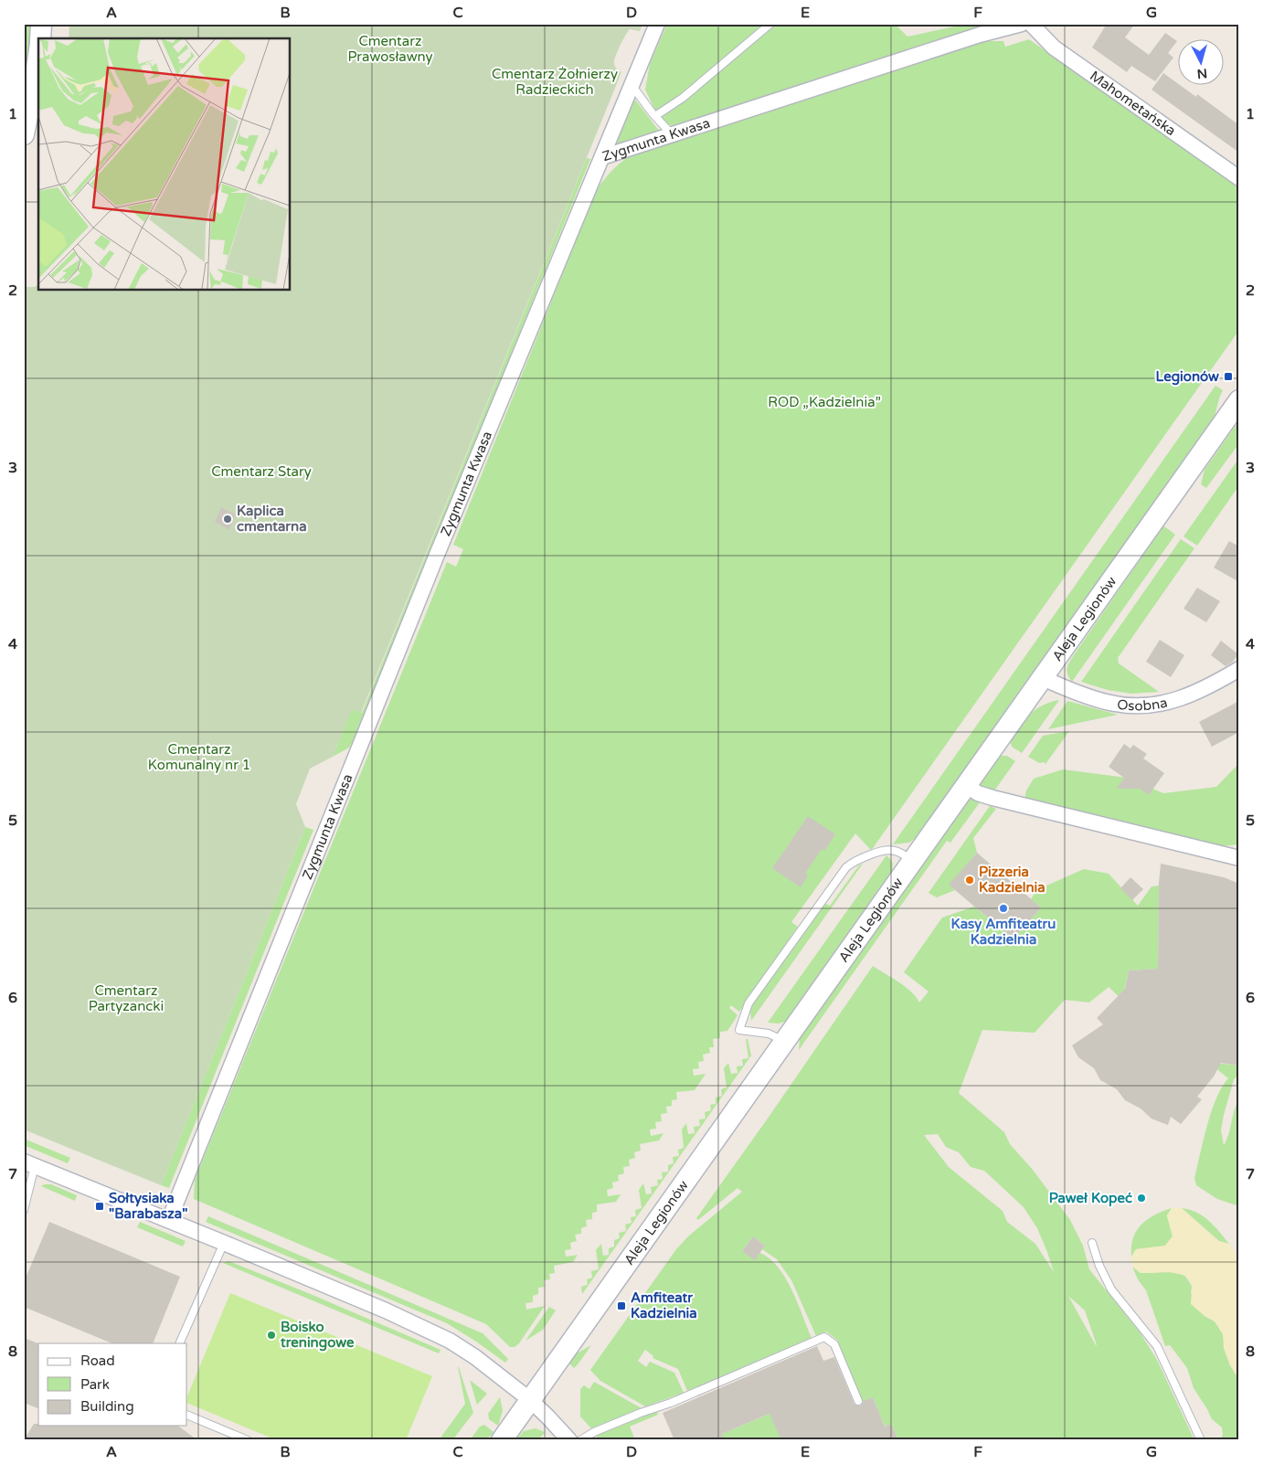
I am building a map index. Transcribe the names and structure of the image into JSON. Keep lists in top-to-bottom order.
{
  "streets": {
    "street": [
      "Mahometańska",
      "Zygmunta Kwasa",
      "Aleja Legionów",
      "Osobna"
    ]
  },
  "crossings": [
    ["Aleja Legionów", "Osobna"]
  ],
  "parks": [
    "Cmentarz Prawosławny",
    "Cmentarz Żołnierzy Radzieckich",
    "ROD „Kadzielnia”",
    "Cmentarz Stary",
    "Cmentarz Komunalny nr 1",
    "Cmentarz Partyzancki"
  ],
  "places": {
    "transit": ["Legionów", "Sołtysiaka \"Barabasza\"", "Amfiteatr Kadzielnia"],
    "other": [
      "Kaplica cmentarna",
      "Pizzeria Kadzielnia",
      "Kasy Amfiteatru Kadzielnia",
      "Paweł Kopeć",
      "Boisko treningowe"
    ]
  },
  "legend": ["Road", "Park", "Building"],
  "north": "bottom",
  "grid": {
    "columns": [
      "A",
      "B",
      "C",
      "D",
      "E",
      "F",
      "G"
    ],
    "rows": [
      "1",
      "2",
      "3",
      "4",
      "5",
      "6",
      "7",
      "8"
    ]
  }
}
